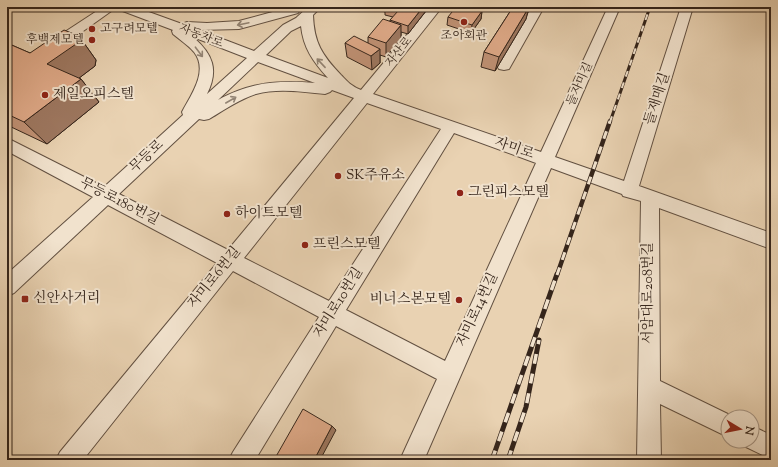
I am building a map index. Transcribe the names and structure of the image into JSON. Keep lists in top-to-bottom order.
{
  "streets": {
    "street": [
      "자동차로",
      "자산로",
      "들자미길",
      "들재매길",
      "자미로",
      "무등로",
      "무등로180번길",
      "자미로6번길",
      "서암대로208번길",
      "자미로10번길",
      "자미로14번길"
    ]
  },
  "crossings": [
    ["자동차로", "자미로"],
    ["자동차로", "무등로"],
    ["자산로", "자미로"],
    ["자산로", "자미로6번길"],
    ["들자미길", "자미로"],
    ["들자미길", "자미로14번길"],
    ["들재매길", "자미로"],
    ["자미로", "무등로"],
    ["자미로", "자미로6번길"],
    ["자미로", "서암대로208번길"],
    ["자미로", "자미로10번길"],
    ["자미로", "자미로14번길"],
    ["무등로", "무등로180번길"],
    ["무등로180번길", "자미로6번길"],
    ["무등로180번길", "자미로10번길"],
    ["무등로180번길", "자미로14번길"]
  ],
  "places": {
    "other": [
      "조아회관",
      "고구려모텔",
      "후백제모텔",
      "제일오피스텔",
      "SK주유소",
      "그린피스모텔",
      "하이트모텔",
      "프린스모텔",
      "비너스본모텔"
    ],
    "transit": ["신안사거리"]
  },
  "north": "right"
}
